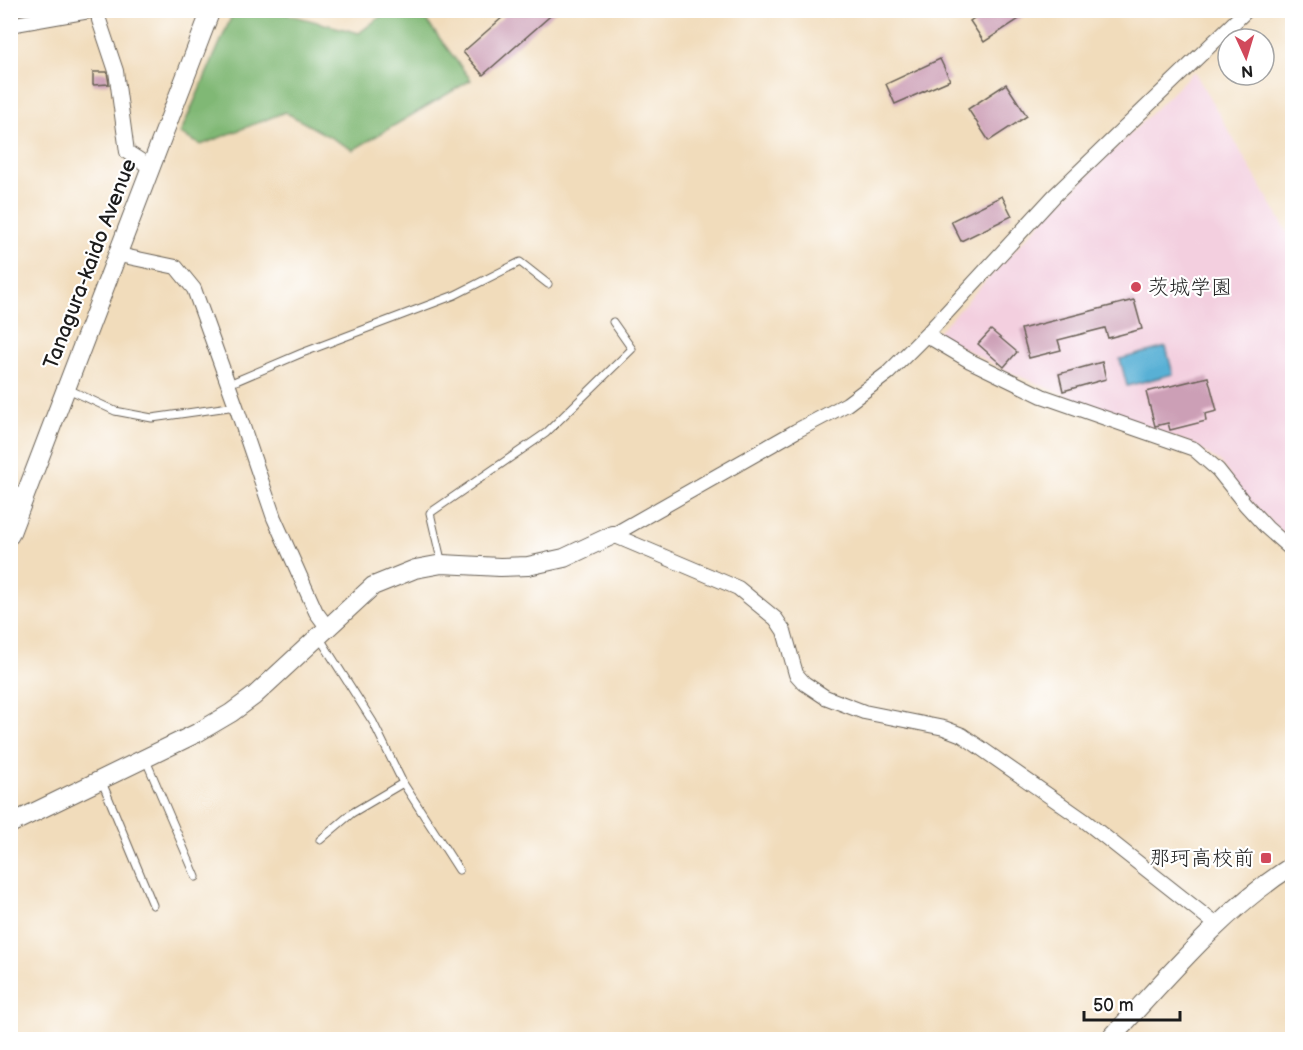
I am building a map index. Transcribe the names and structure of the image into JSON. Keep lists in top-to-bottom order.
{
  "streets": {
    "street": ["Tanagura-kaido Avenue"]
  },
  "places": {
    "other": ["茨城学園"],
    "transit": ["那珂高校前"]
  },
  "scale_bar": "50 m",
  "north": "bottom"
}
